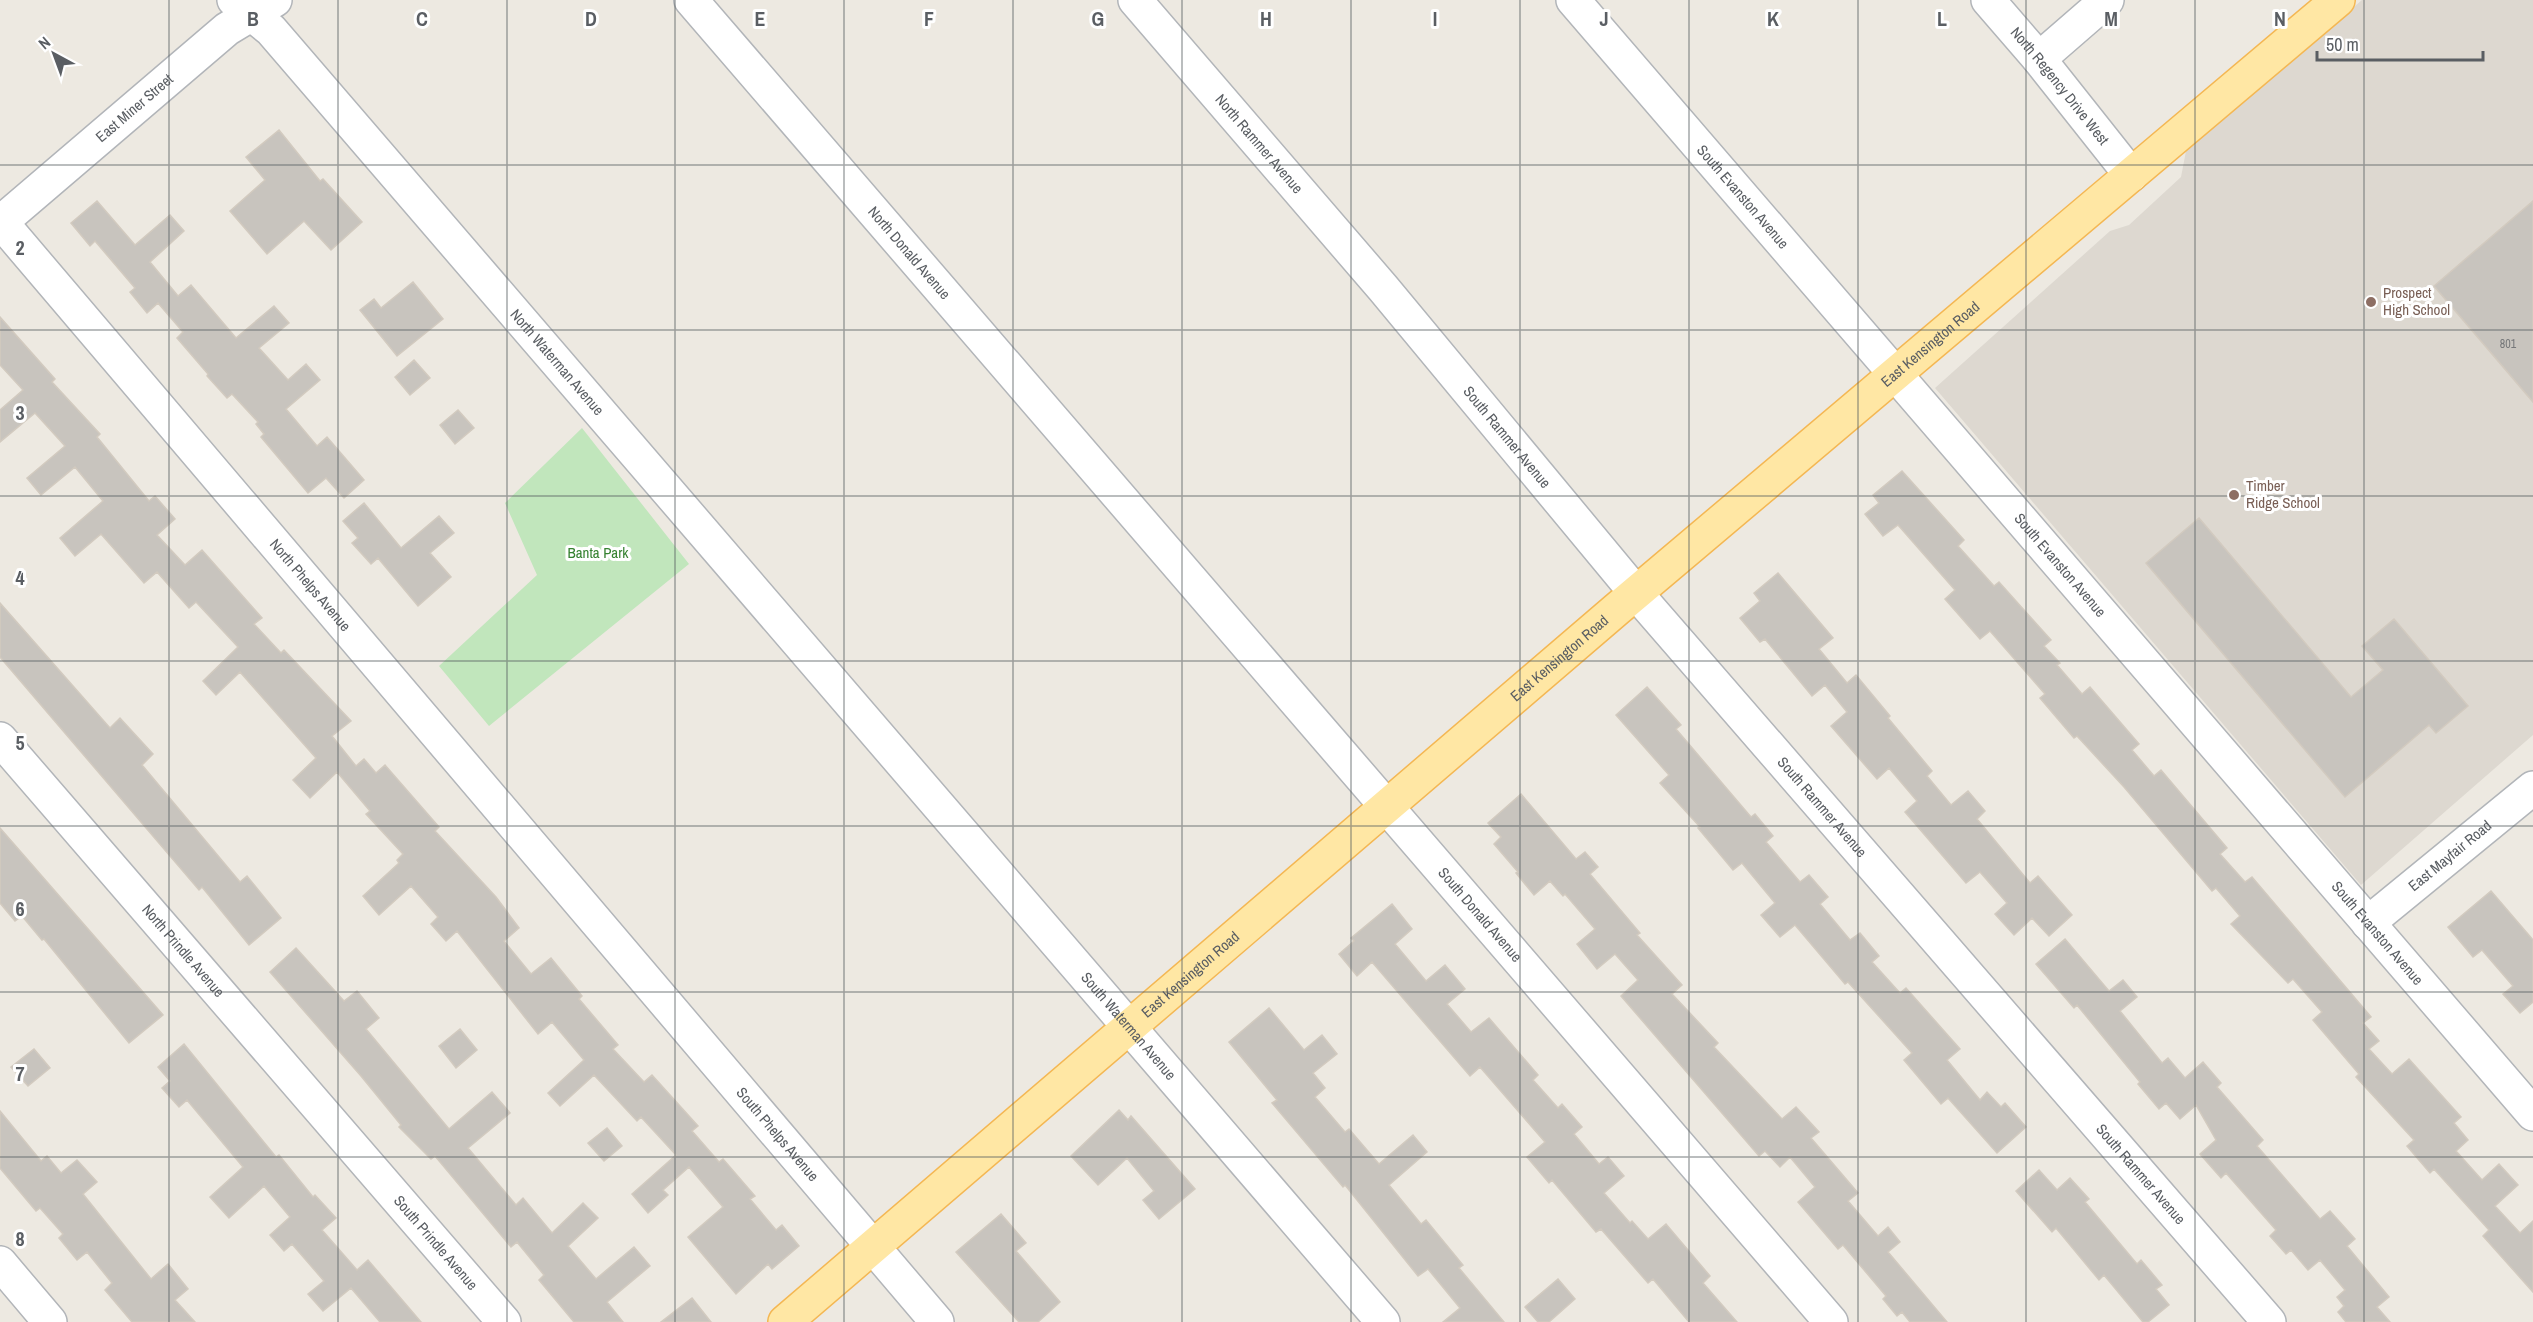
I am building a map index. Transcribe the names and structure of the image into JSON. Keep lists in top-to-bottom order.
{
  "streets": {
    "main road": ["East Kensington Road"],
    "street": [
      "North Regency Drive West",
      "East Miner Street",
      "North Rammer Avenue",
      "South Evanston Avenue",
      "North Donald Avenue",
      "North Waterman Avenue",
      "South Rammer Avenue",
      "North Phelps Avenue",
      "East Mayfair Road",
      "South Donald Avenue",
      "North Prindle Avenue",
      "South Waterman Avenue",
      "South Phelps Avenue",
      "South Prindle Avenue"
    ]
  },
  "crossings": [
    ["North Regency Drive West", "East Kensington Road"],
    ["East Miner Street", "North Waterman Avenue"],
    ["East Miner Street", "North Phelps Avenue"],
    ["North Rammer Avenue", "South Rammer Avenue"],
    ["South Evanston Avenue", "East Kensington Road"],
    ["South Evanston Avenue", "East Mayfair Road"],
    ["North Donald Avenue", "South Donald Avenue"],
    ["East Kensington Road", "South Rammer Avenue"],
    ["East Kensington Road", "South Donald Avenue"],
    ["East Kensington Road", "South Waterman Avenue"],
    ["East Kensington Road", "South Phelps Avenue"],
    ["North Waterman Avenue", "South Waterman Avenue"],
    ["North Phelps Avenue", "South Phelps Avenue"],
    ["North Prindle Avenue", "South Prindle Avenue"]
  ],
  "parks": ["Banta Park"],
  "places": ["Prospect High School", "Timber Ridge School"],
  "house_numbers": ["801"],
  "scale_bar": "50 m",
  "north": "top left",
  "grid": {
    "columns": [
      "B",
      "C",
      "D",
      "E",
      "F",
      "G",
      "H",
      "I",
      "J",
      "K",
      "L",
      "M",
      "N"
    ],
    "rows": [
      "2",
      "3",
      "4",
      "5",
      "6",
      "7",
      "8"
    ]
  }
}
